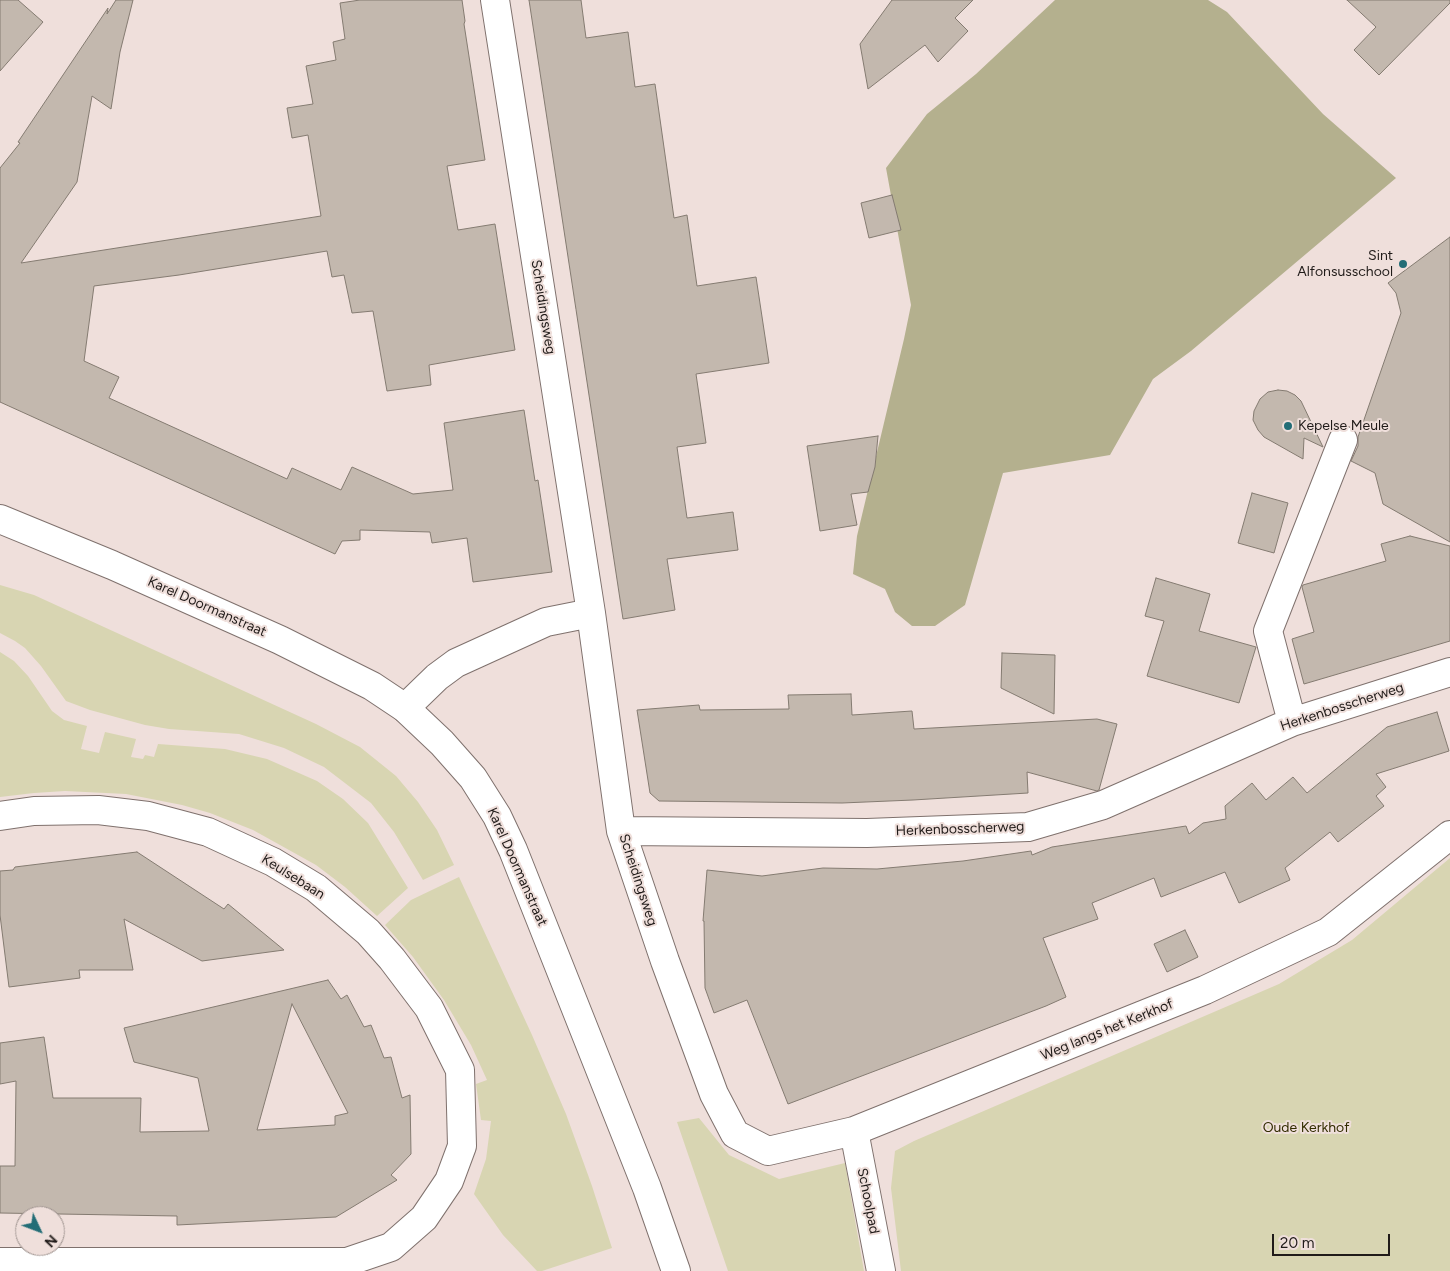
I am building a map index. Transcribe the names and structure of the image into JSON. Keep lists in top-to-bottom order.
{
  "streets": {
    "street": [
      "Scheidingsweg",
      "Karel Doormanstraat",
      "Herkenbosscherweg",
      "Keulsebaan",
      "Weg langs het Kerkhof",
      "Schoolpad"
    ]
  },
  "crossings": [
    ["Scheidingsweg", "Herkenbosscherweg"],
    ["Scheidingsweg", "Weg langs het Kerkhof"],
    ["Weg langs het Kerkhof", "Schoolpad"]
  ],
  "parks": ["Oude Kerkhof"],
  "places": ["Sint Alfonsusschool", "Kepelse Meule"],
  "scale_bar": "20 m",
  "north": "bottom right"
}
